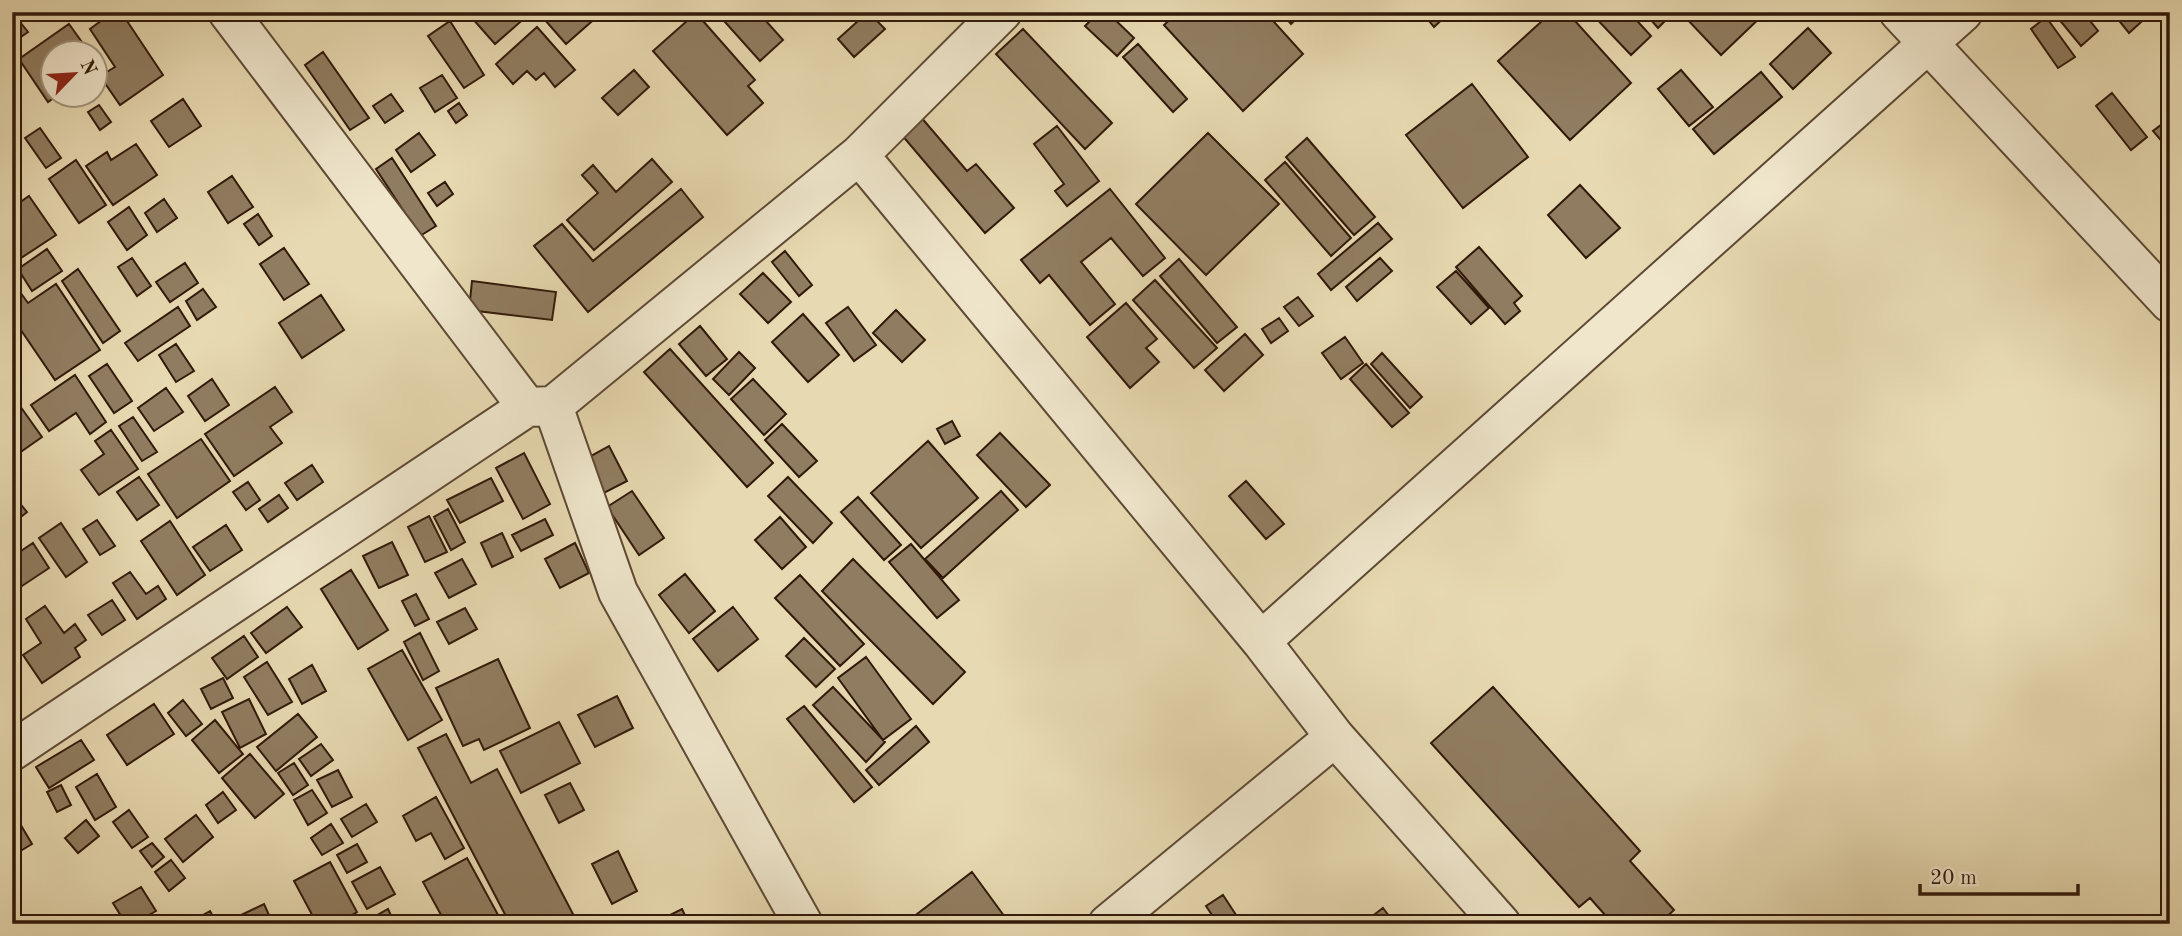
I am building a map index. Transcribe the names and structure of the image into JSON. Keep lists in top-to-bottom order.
{
  "scale_bar": "20 m",
  "north": "top right"
}
